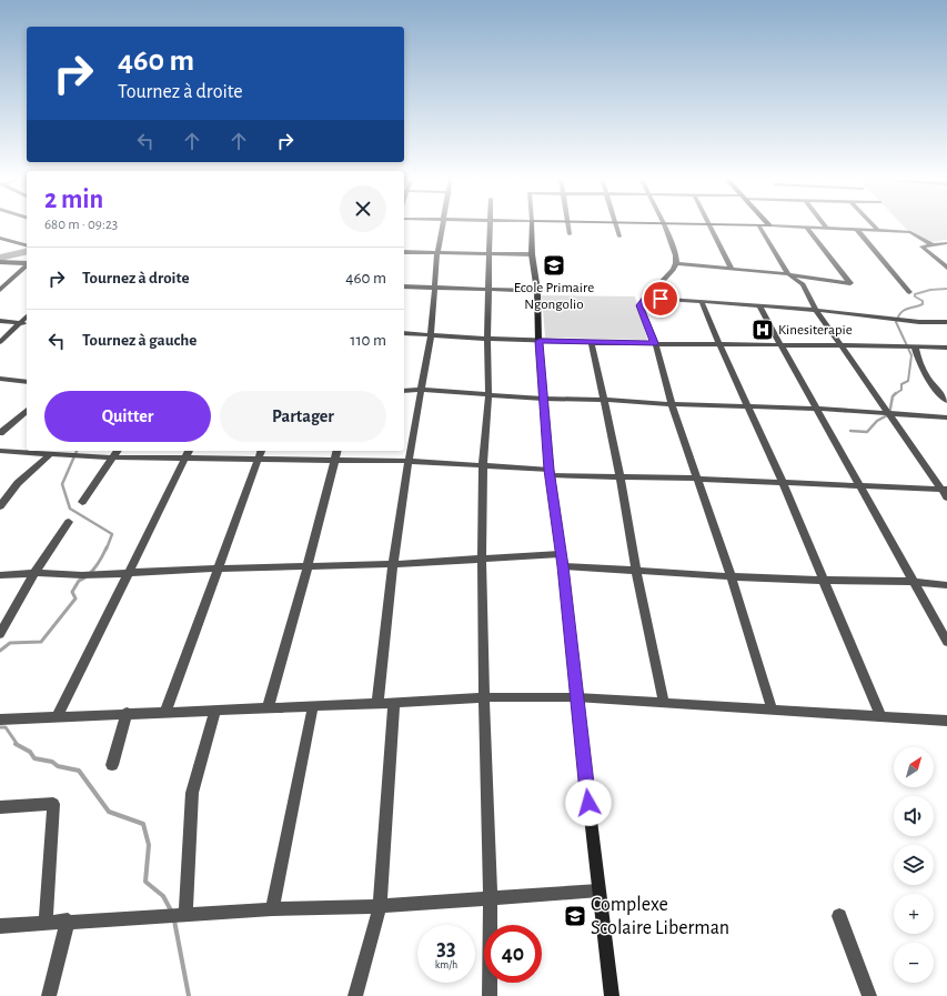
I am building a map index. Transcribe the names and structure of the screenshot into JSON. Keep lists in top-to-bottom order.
{
  "places": {
    "school or university": ["Ecole Primaire Ngongolio", "Complexe Scolaire Liberman"],
    "hospital": ["Kinesiterapie"]
  },
  "north": "top right",
  "page": {
    "turn": ["460 m", "Tournez à droite"],
    "heading": ["2 min", "680 m · 09:23"],
    "list": [
      {
        "name": "Tournez à droite",
        "value": "460 m"
      },
      {
        "name": "Tournez à gauche",
        "value": "110 m"
      }
    ],
    "buttons": ["Quitter", "Partager"],
    "map_buttons": ["+", "−"],
    "speed": "33 km/h",
    "limit": "40"
  }
}
